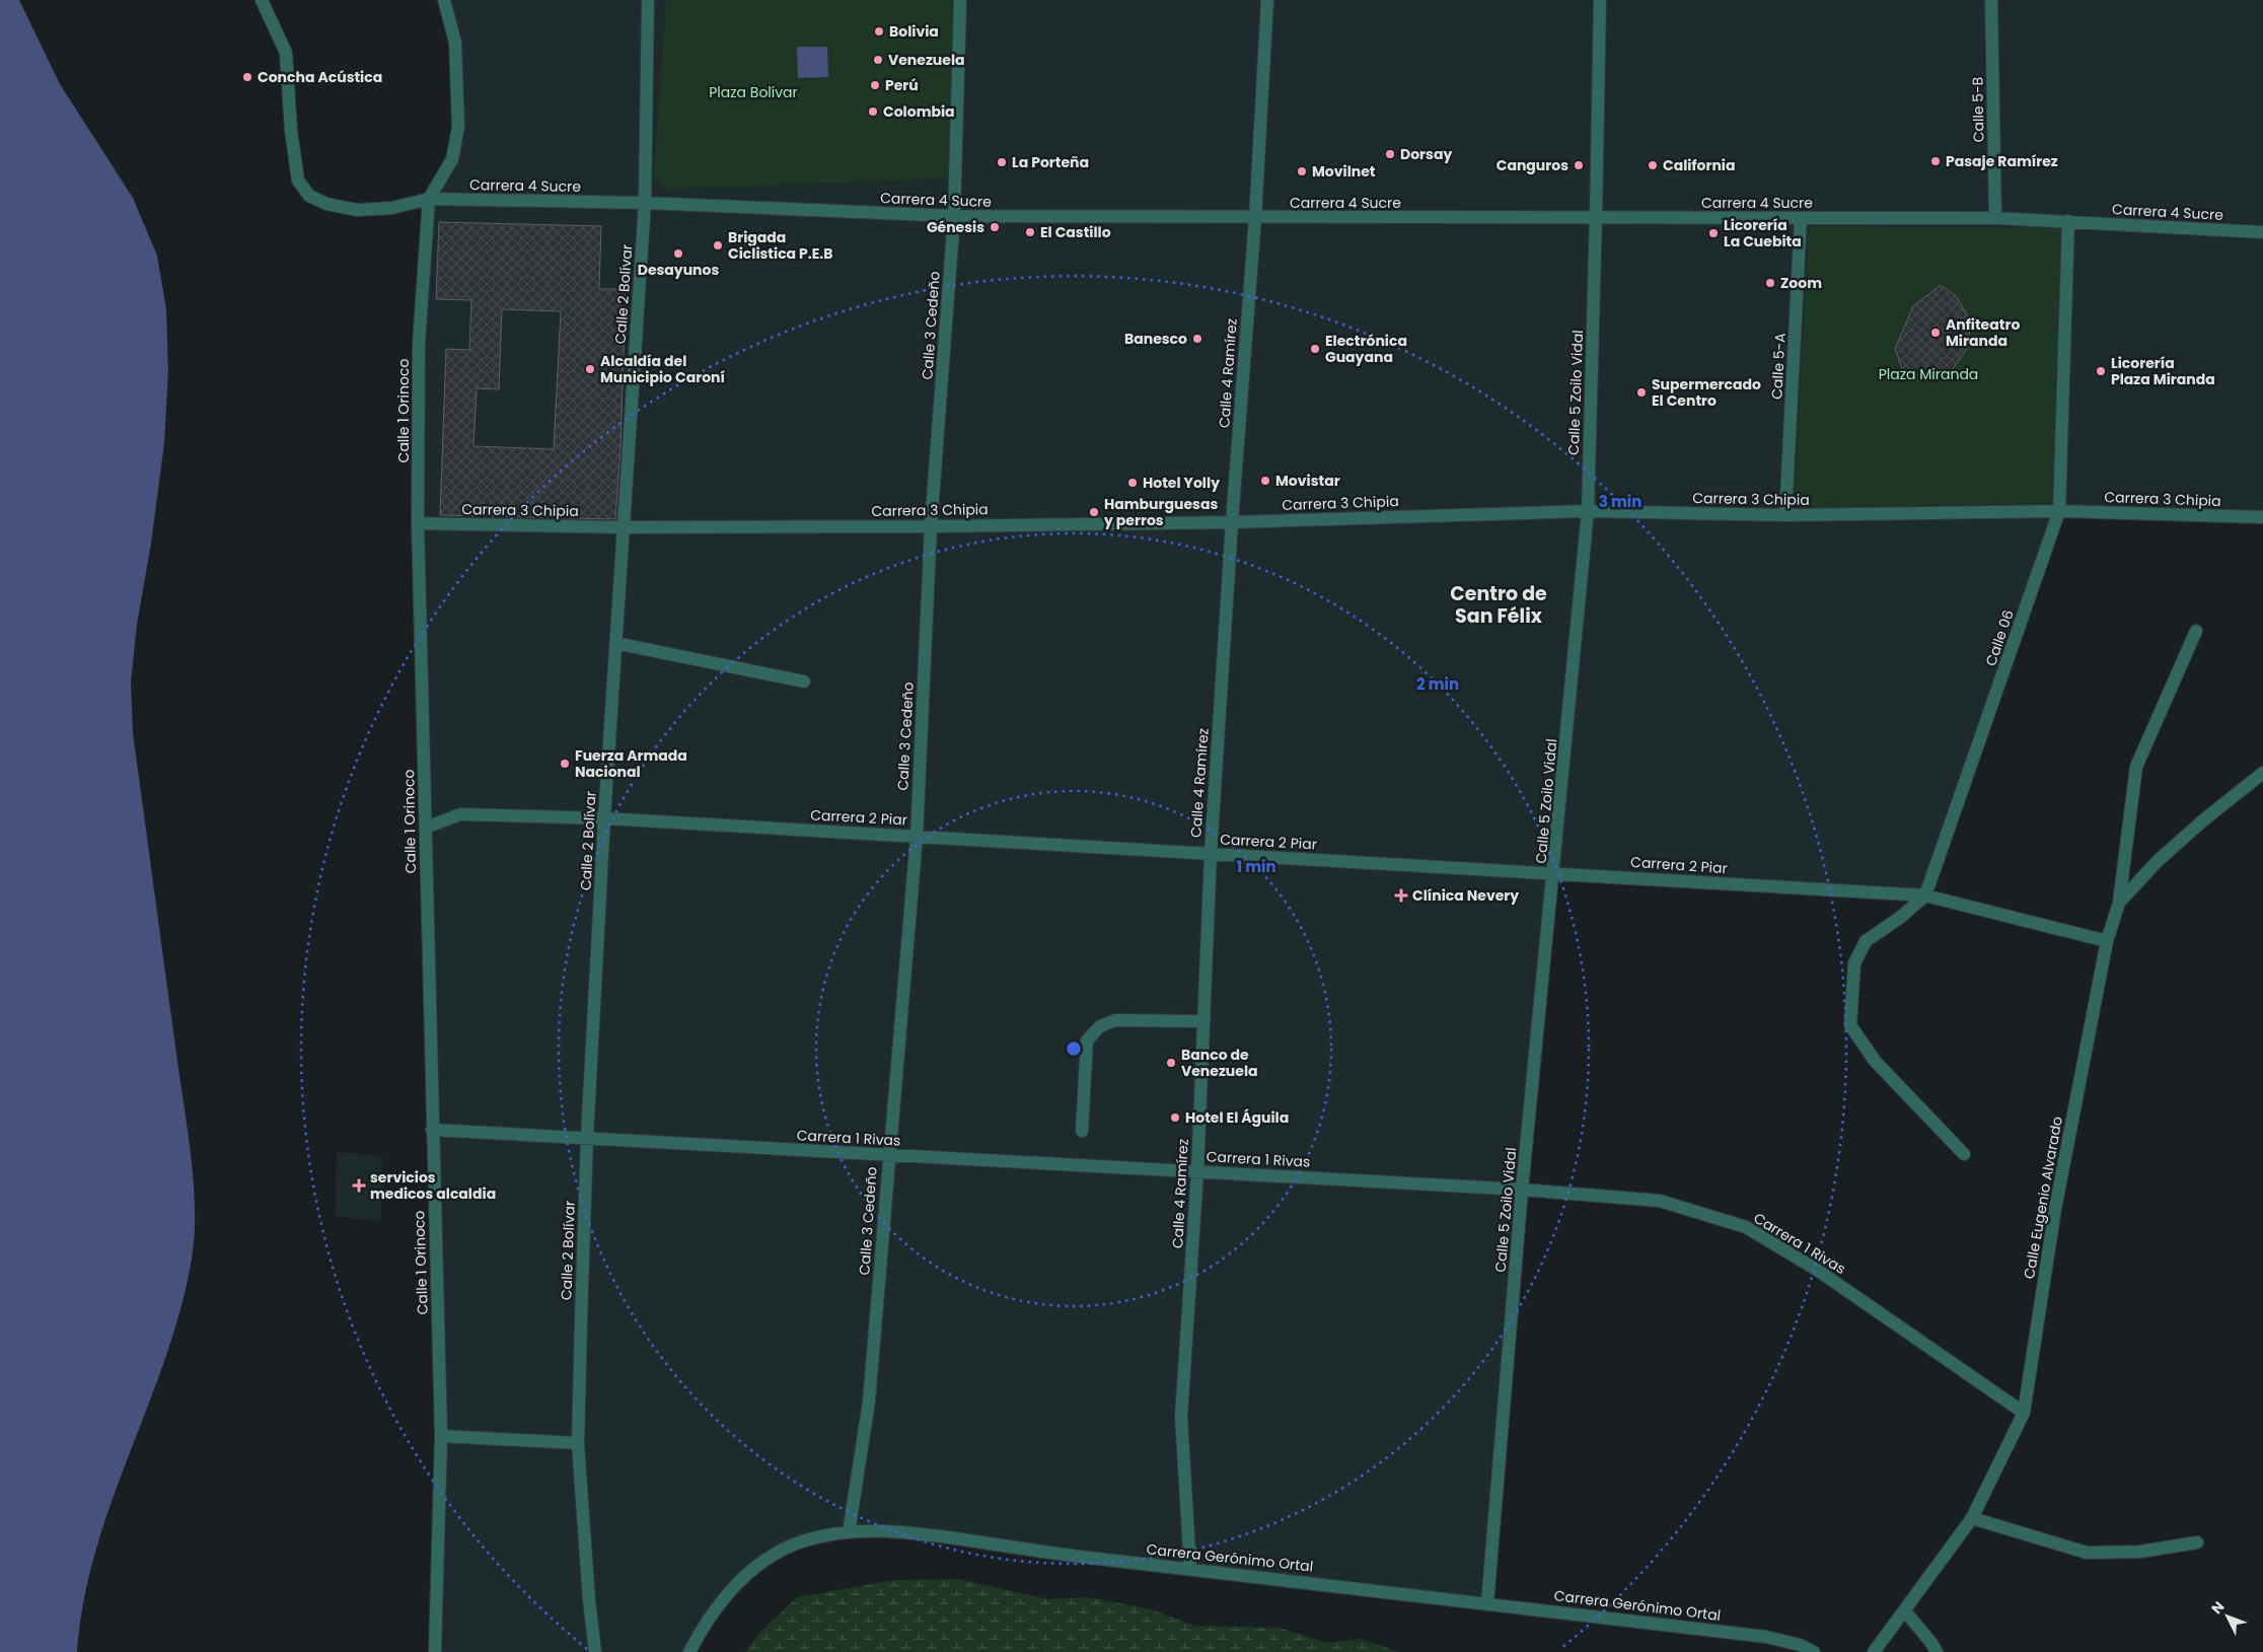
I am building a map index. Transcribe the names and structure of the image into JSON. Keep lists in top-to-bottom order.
{
  "streets": {
    "street": [
      "Calle 5-B",
      "Carrera 4 Sucre",
      "Calle 2 Bolívar",
      "Calle 3 Cedeño",
      "Calle 5-A",
      "Calle 4 Ramírez",
      "Calle 5 Zoilo Vidal",
      "Calle 1 Orinoco",
      "Carrera 3 Chipia",
      "Calle 06",
      "Carrera 2 Piar",
      "Carrera 1 Rivas",
      "Calle Eugenio Alvarado",
      "Carrera Gerónimo Ortal"
    ]
  },
  "crossings": [
    ["Calle 5-B", "Carrera 4 Sucre"],
    ["Carrera 4 Sucre", "Calle 2 Bolívar"],
    ["Carrera 4 Sucre", "Calle 3 Cedeño"],
    ["Carrera 4 Sucre", "Calle 5-A"],
    ["Carrera 4 Sucre", "Calle 4 Ramírez"],
    ["Carrera 4 Sucre", "Calle 5 Zoilo Vidal"],
    ["Carrera 4 Sucre", "Calle 1 Orinoco"],
    ["Carrera 4 Sucre", "Calle 06"],
    ["Calle 2 Bolívar", "Carrera 3 Chipia"],
    ["Calle 2 Bolívar", "Carrera 2 Piar"],
    ["Calle 2 Bolívar", "Carrera 1 Rivas"],
    ["Calle 3 Cedeño", "Carrera 3 Chipia"],
    ["Calle 3 Cedeño", "Carrera 2 Piar"],
    ["Calle 3 Cedeño", "Carrera 1 Rivas"],
    ["Calle 3 Cedeño", "Carrera Gerónimo Ortal"],
    ["Calle 5-A", "Carrera 3 Chipia"],
    ["Calle 4 Ramírez", "Carrera 3 Chipia"],
    ["Calle 4 Ramírez", "Carrera 2 Piar"],
    ["Calle 4 Ramírez", "Carrera 1 Rivas"],
    ["Calle 4 Ramírez", "Carrera Gerónimo Ortal"],
    ["Calle 5 Zoilo Vidal", "Carrera 3 Chipia"],
    ["Calle 5 Zoilo Vidal", "Carrera 2 Piar"],
    ["Calle 5 Zoilo Vidal", "Carrera 1 Rivas"],
    ["Calle 5 Zoilo Vidal", "Carrera Gerónimo Ortal"],
    ["Calle 1 Orinoco", "Carrera 3 Chipia"],
    ["Calle 1 Orinoco", "Carrera 2 Piar"],
    ["Calle 1 Orinoco", "Carrera 1 Rivas"],
    ["Carrera 3 Chipia", "Calle 06"],
    ["Calle 06", "Carrera 2 Piar"],
    ["Carrera 2 Piar", "Calle Eugenio Alvarado"],
    ["Carrera 1 Rivas", "Calle Eugenio Alvarado"]
  ],
  "districts": ["Centro de San Félix"],
  "parks": ["Plaza Bolívar", "Plaza Miranda"],
  "places": {
    "other": [
      "Bolivia",
      "Venezuela",
      "Concha Acústica",
      "Perú",
      "Colombia",
      "Dorsay",
      "Pasaje Ramírez",
      "La Porteña",
      "Canguros",
      "California",
      "Movilnet",
      "Génesis",
      "El Castillo",
      "Licorería La Cuebita",
      "Brigada Ciclistica P.E.B",
      "Desayunos",
      "Zoom",
      "Anfiteatro Miranda",
      "Banesco",
      "Electrónica Guayana",
      "Alcaldía del Municipio Caroní",
      "Licorería Plaza Miranda",
      "Supermercado El Centro",
      "Movistar",
      "Hotel Yolly",
      "Hamburguesas y perros",
      "Fuerza Armada Nacional",
      "Banco de Venezuela",
      "Hotel El Águila"
    ],
    "health": ["Clínica Nevery", "servicios medicos alcaldia"]
  },
  "north": "top left",
  "rings": ["3 min", "2 min", "1 min"]
}
